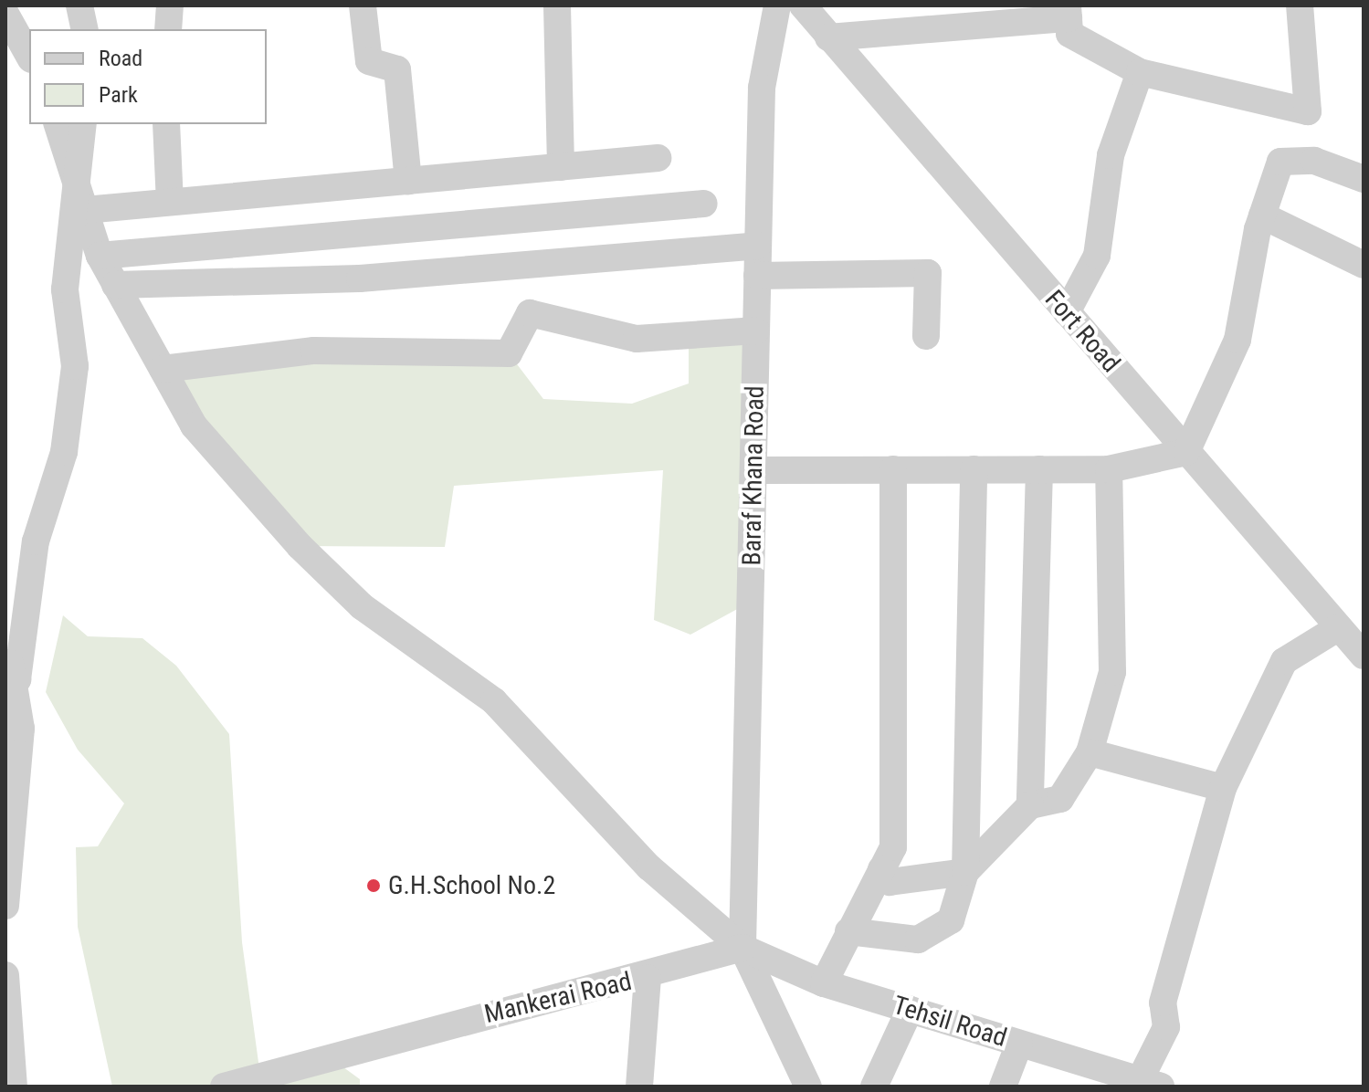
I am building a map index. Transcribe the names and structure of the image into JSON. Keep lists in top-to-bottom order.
{
  "streets": {
    "street": [
      "Fort Road",
      "Baraf Khana Road",
      "Mankerai Road",
      "Tehsil Road"
    ]
  },
  "crossings": [
    ["Baraf Khana Road", "Mankerai Road"],
    ["Baraf Khana Road", "Tehsil Road"],
    ["Mankerai Road", "Tehsil Road"]
  ],
  "places": ["G.H.School No.2"],
  "legend": ["Road", "Park"]
}
